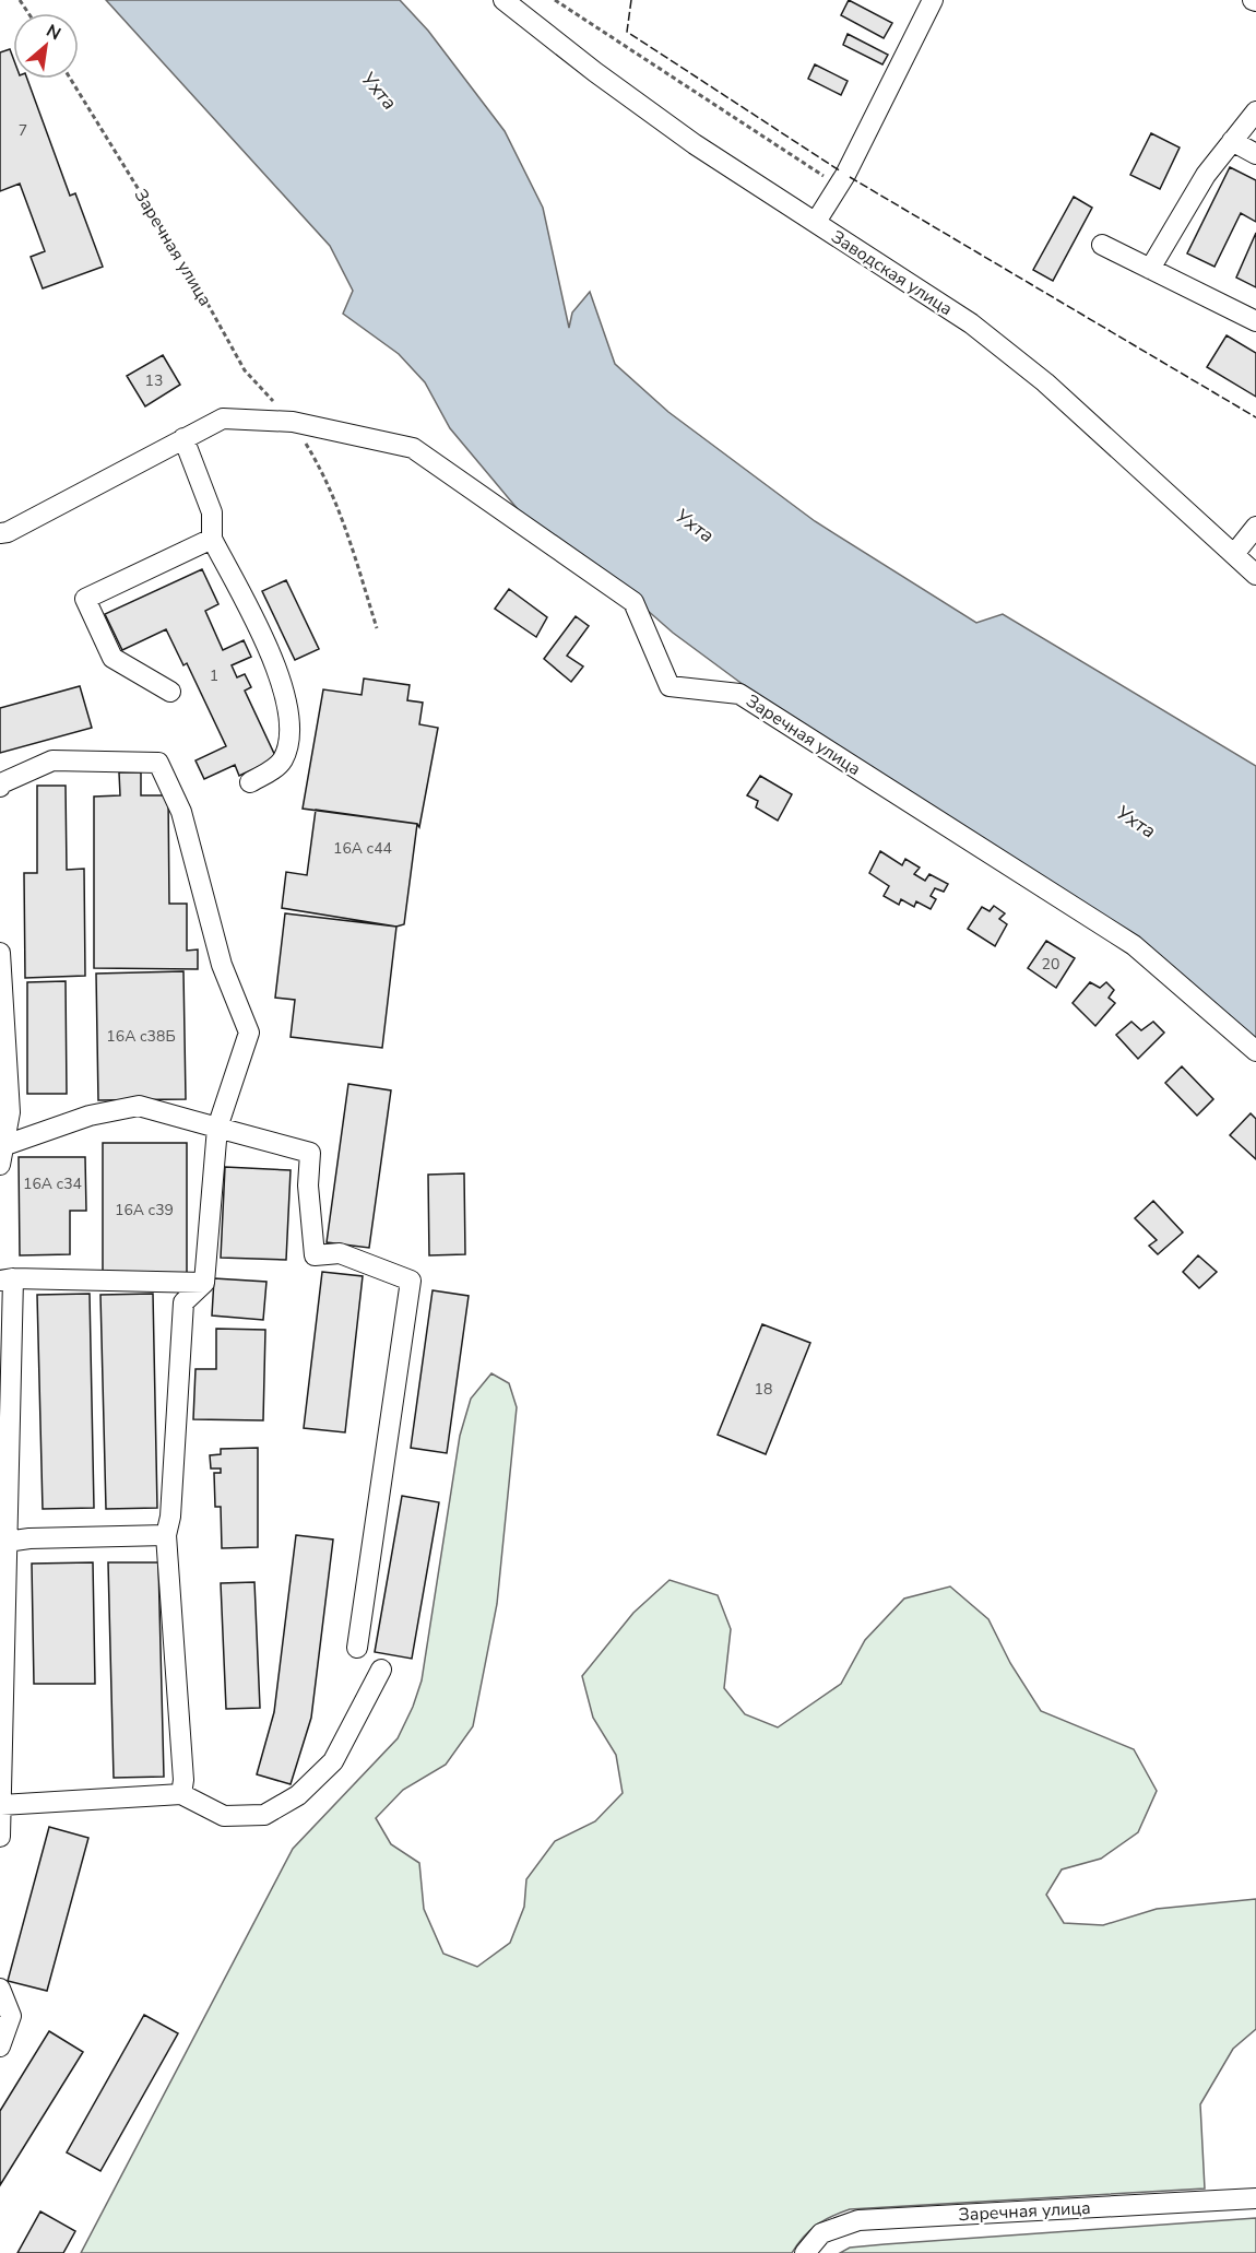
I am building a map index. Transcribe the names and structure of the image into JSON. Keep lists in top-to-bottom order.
{
  "streets": {
    "street": ["Заречная улица", "Заводская улица"]
  },
  "water": ["Ухта"],
  "house_numbers": [
    "7",
    "13",
    "1",
    "16А с44",
    "20",
    "16А с38Б",
    "16А с34",
    "16А с39",
    "18"
  ],
  "north": "top right"
}
